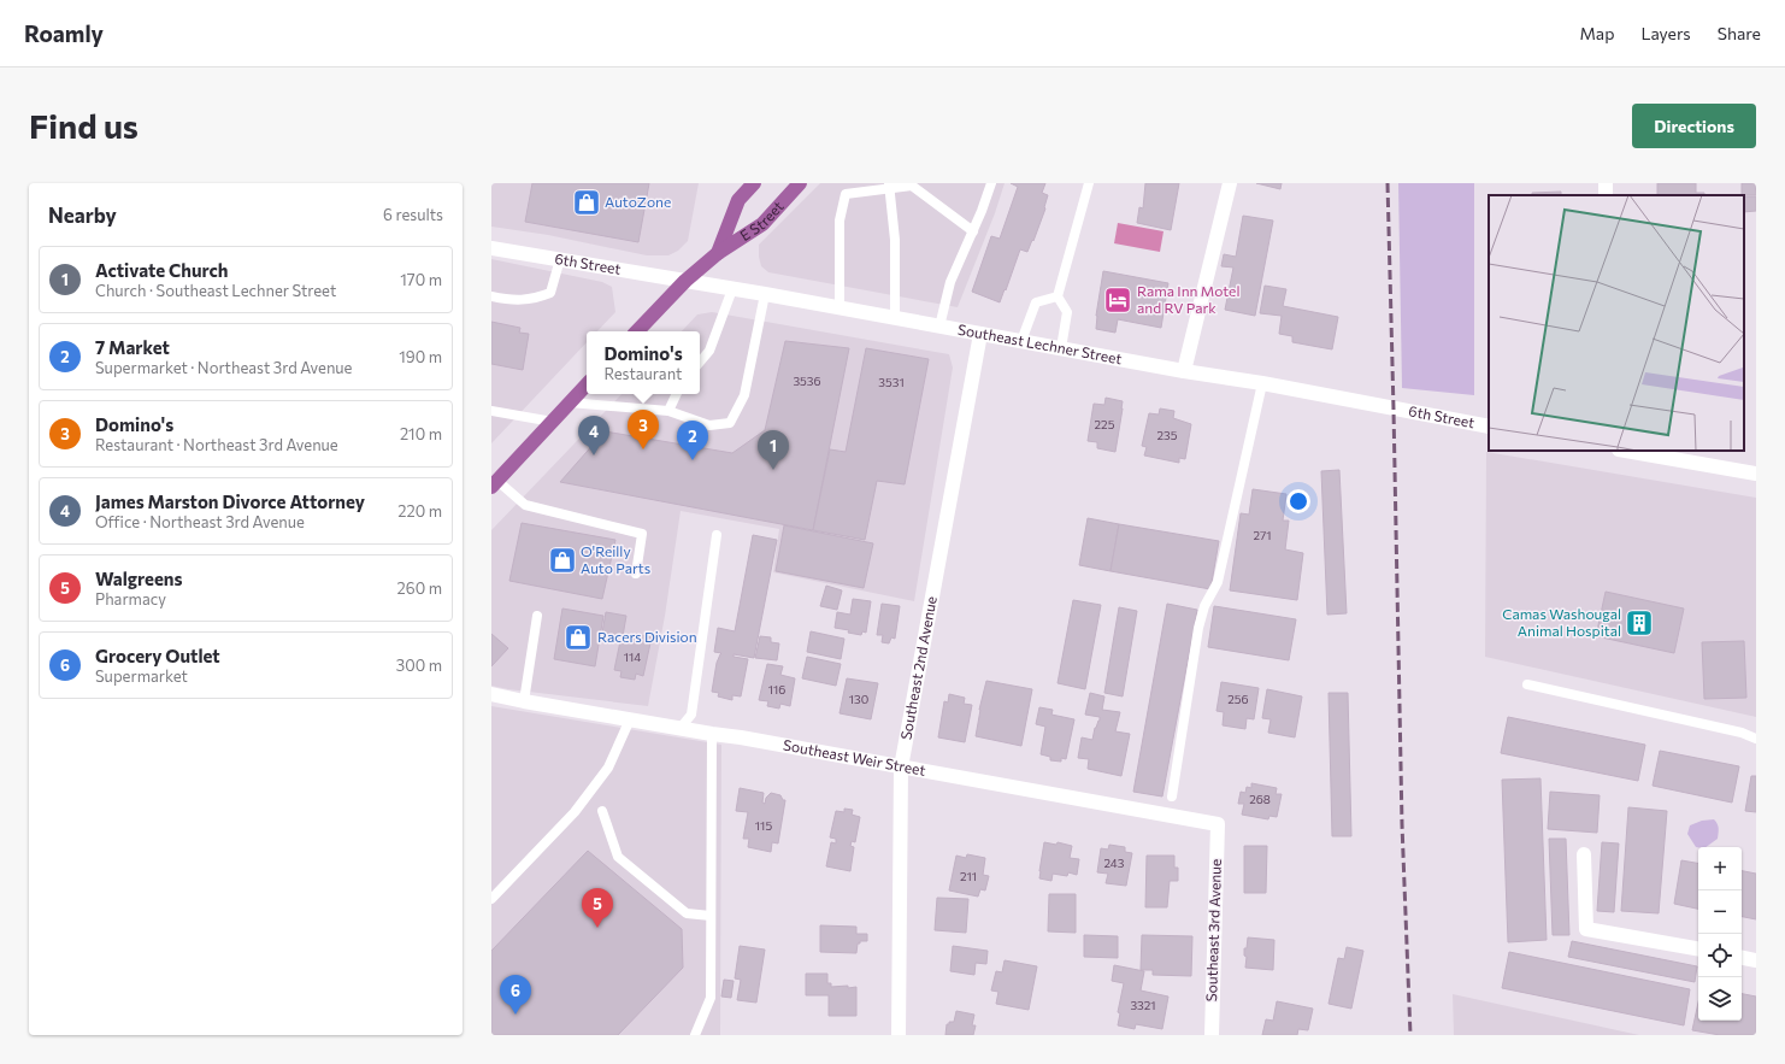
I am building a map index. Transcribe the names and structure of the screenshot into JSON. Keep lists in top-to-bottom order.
{
  "streets": {
    "main road": ["E Street"],
    "street": [
      "6th Street",
      "Southeast Lechner Street",
      "Southeast 2nd Avenue",
      "Southeast Weir Street",
      "Southeast 3rd Avenue"
    ]
  },
  "crossings": [
    ["E Street", "6th Street"],
    ["E Street", "Southeast Lechner Street"],
    ["6th Street", "Southeast Lechner Street"],
    ["Southeast Lechner Street", "Southeast 2nd Avenue"],
    ["Southeast 2nd Avenue", "Southeast Weir Street"],
    ["Southeast Weir Street", "Southeast 3rd Avenue"]
  ],
  "places": {
    "shop": ["AutoZone", "O'Reilly Auto Parts", "Racers Division"],
    "hotel": ["Rama Inn Motel and RV Park"],
    "building": ["Camas Washougal Animal Hospital"]
  },
  "house_numbers": [
    "3536",
    "3531",
    "225",
    "235",
    "271",
    "114",
    "116",
    "130",
    "256",
    "268",
    "115",
    "243",
    "211",
    "3321"
  ],
  "page": {
    "header": "Roamly",
    "nav": ["Map", "Layers", "Share"],
    "buttons": "Directions",
    "title": "Find us",
    "heading": ["Nearby", "6 results"],
    "list": [
      {
        "mark": "1",
        "name": "Activate Church",
        "note": "Church · Southeast Lechner Street",
        "value": "170 m"
      },
      {
        "mark": "2",
        "name": "7 Market",
        "note": "Supermarket · Northeast 3rd Avenue",
        "value": "190 m"
      },
      {
        "mark": "3",
        "name": "Domino's",
        "note": "Restaurant · Northeast 3rd Avenue",
        "value": "210 m"
      },
      {
        "mark": "4",
        "name": "James Marston Divorce Attorney",
        "note": "Office · Northeast 3rd Avenue",
        "value": "220 m"
      },
      {
        "mark": "5",
        "name": "Walgreens",
        "note": "Pharmacy",
        "value": "260 m"
      },
      {
        "mark": "6",
        "name": "Grocery Outlet",
        "note": "Supermarket",
        "value": "300 m"
      }
    ],
    "popup": ["Domino's", "Restaurant"],
    "pins": [
      "3",
      "4",
      "2",
      "1",
      "5",
      "6"
    ],
    "map_buttons": ["+", "−"]
  }
}
